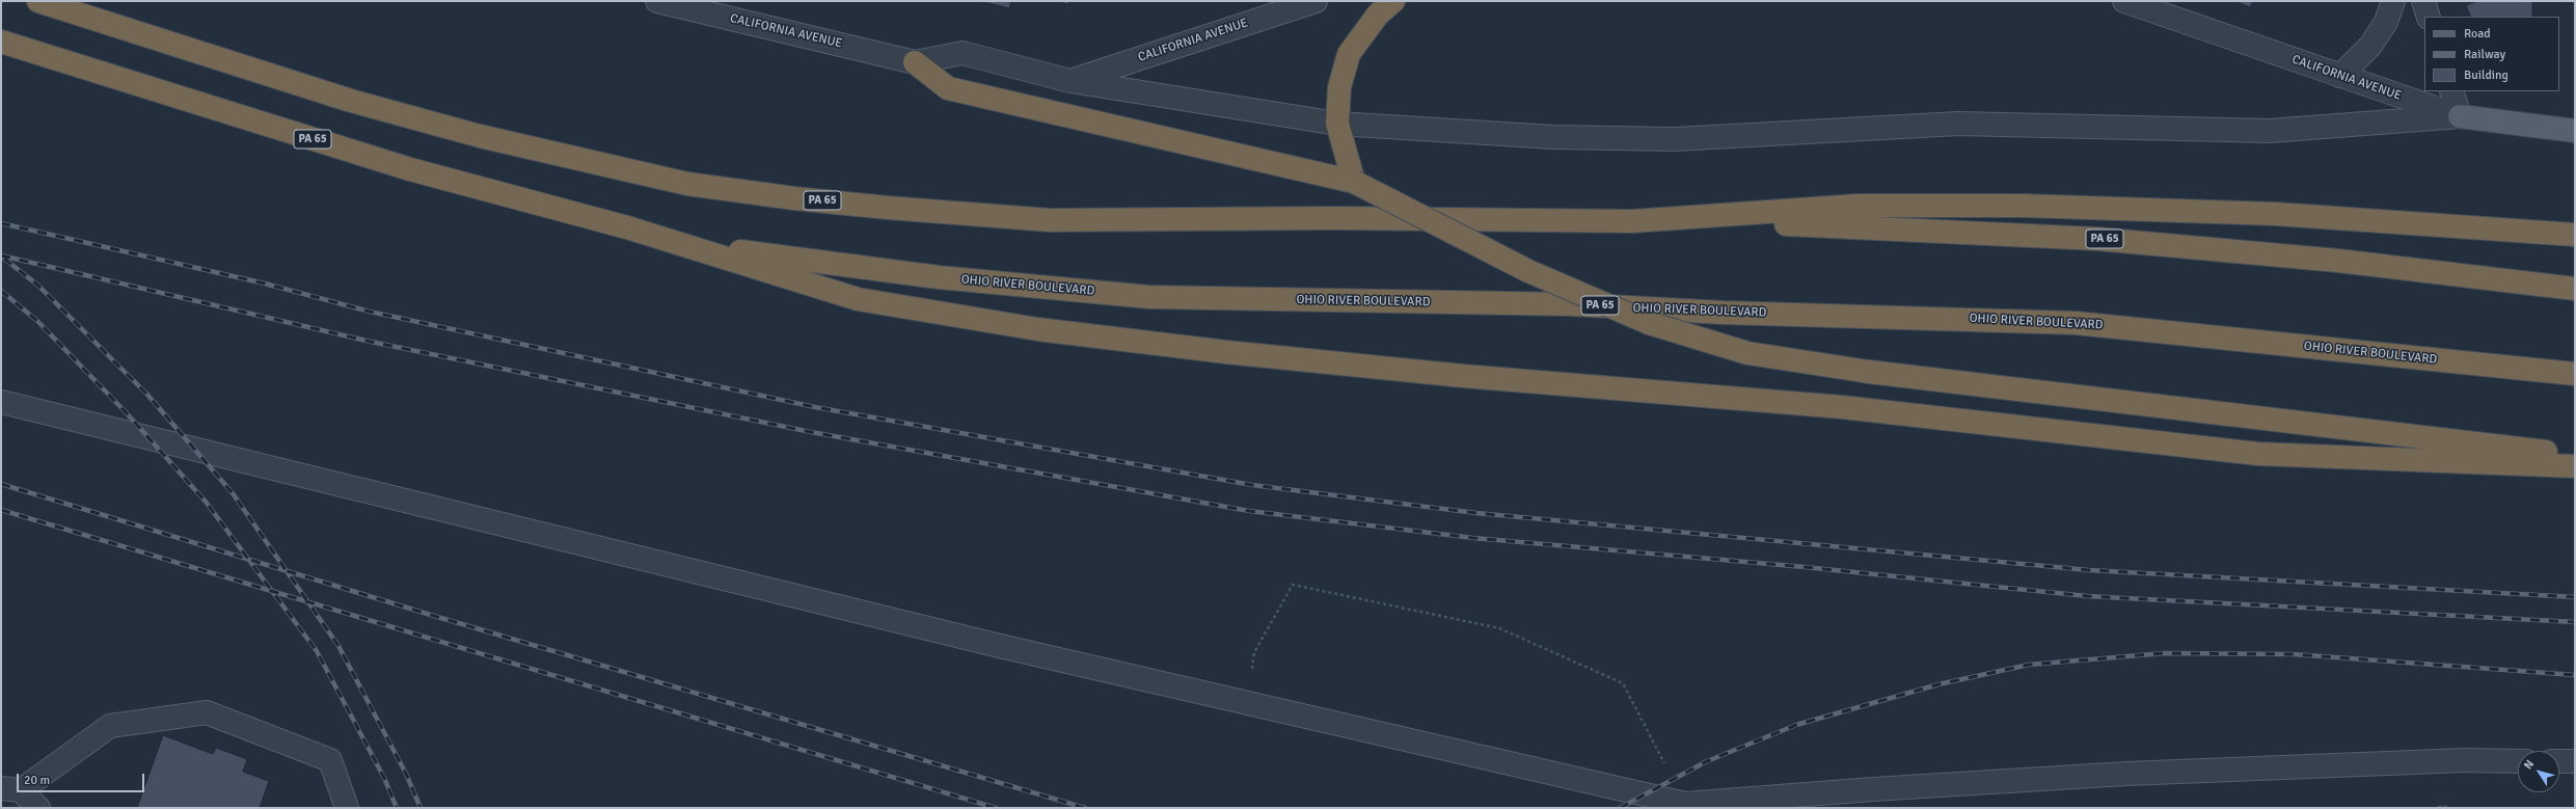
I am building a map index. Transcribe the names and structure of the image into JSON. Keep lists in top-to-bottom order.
{
  "streets": {
    "highway": ["PA 65", "OHIO RIVER BOULEVARD"],
    "main road": ["CALIFORNIA AVENUE"]
  },
  "crossings": [
    ["PA 65", "OHIO RIVER BOULEVARD"]
  ],
  "legend": ["Road", "Railway", "Building"],
  "scale_bar": "20 m",
  "north": "top left"
}
